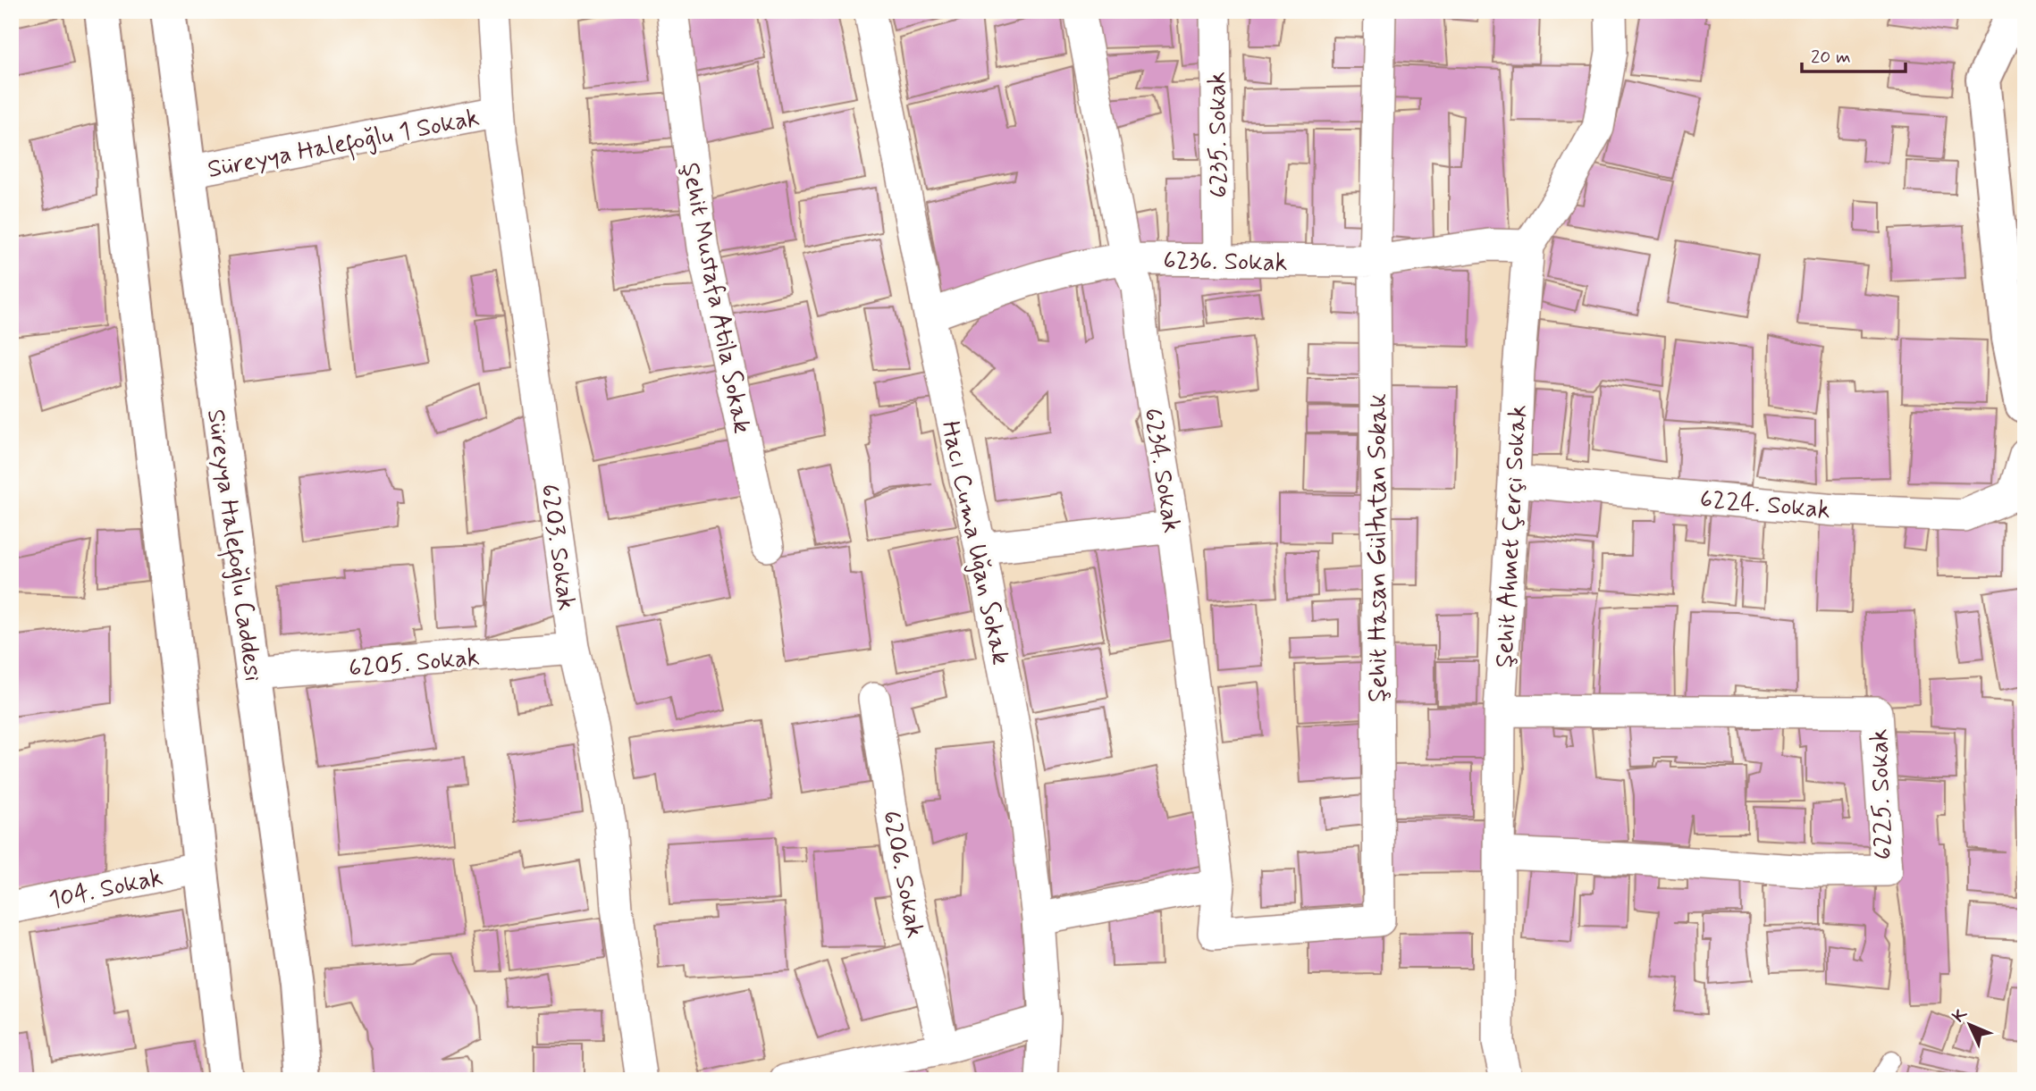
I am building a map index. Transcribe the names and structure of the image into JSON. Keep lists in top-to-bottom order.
{
  "streets": {
    "main road": ["Süreyya Halefoğlu Caddesi"],
    "street": [
      "6235. Sokak",
      "Süreyya Halefoğlu 1 Sokak",
      "6236. Sokak",
      "Şehit Mustafa Atila Sokak",
      "6234. Sokak",
      "6224. Sokak",
      "Şehit Ahmet Çerçi Sokak",
      "Hacı Cuma Uğan Sokak",
      "6203. Sokak",
      "Şehit Hasan Gültutan Sokak",
      "6205. Sokak",
      "6225. Sokak",
      "6206. Sokak",
      "104. Sokak"
    ]
  },
  "crossings": [
    ["6235. Sokak", "6236. Sokak"],
    ["Süreyya Halefoğlu 1 Sokak", "Süreyya Halefoğlu Caddesi"],
    ["Süreyya Halefoğlu 1 Sokak", "6203. Sokak"],
    ["6236. Sokak", "6234. Sokak"],
    ["6236. Sokak", "Şehit Ahmet Çerçi Sokak"],
    ["6236. Sokak", "Hacı Cuma Uğan Sokak"],
    ["6236. Sokak", "Şehit Hasan Gültutan Sokak"],
    ["6234. Sokak", "Şehit Hasan Gültutan Sokak"],
    ["6224. Sokak", "Şehit Ahmet Çerçi Sokak"],
    ["Şehit Ahmet Çerçi Sokak", "6225. Sokak"],
    ["Süreyya Halefoğlu Caddesi", "6205. Sokak"],
    ["6203. Sokak", "6205. Sokak"]
  ],
  "scale_bar": "20 m",
  "north": "top left"
}
